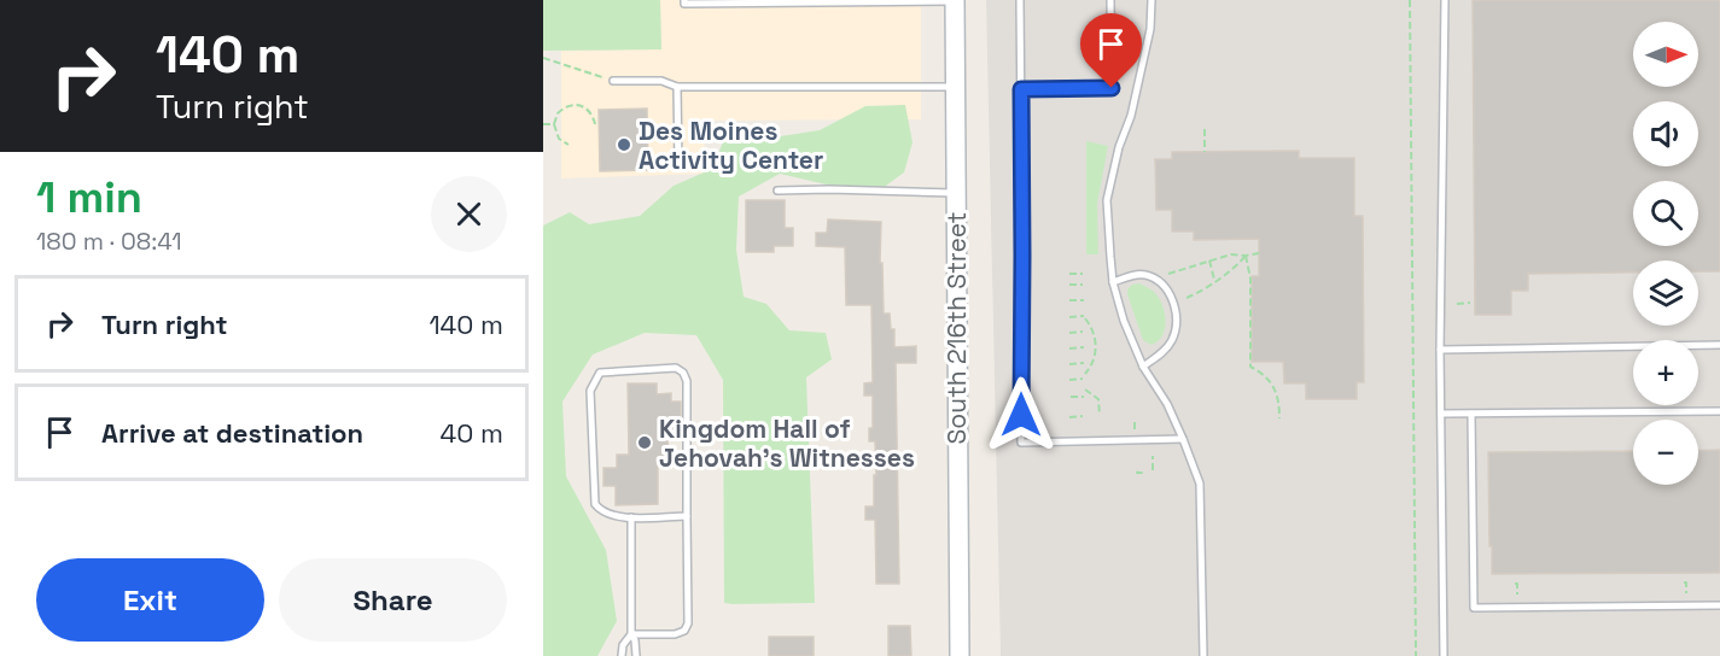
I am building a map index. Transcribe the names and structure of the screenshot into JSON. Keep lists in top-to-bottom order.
{
  "streets": {
    "main road": ["South 216th Street"]
  },
  "places": ["Des Moines Activity Center", "Kingdom Hall of Jehovah's Witnesses"],
  "north": "right",
  "page": {
    "turn": ["140 m", "Turn right"],
    "map_buttons": ["+", "−"],
    "heading": ["1 min", "180 m · 08:41"],
    "list": [
      {
        "name": "Turn right",
        "value": "140 m"
      },
      {
        "name": "Arrive at destination",
        "value": "40 m"
      }
    ],
    "buttons": ["Exit", "Share"]
  }
}
